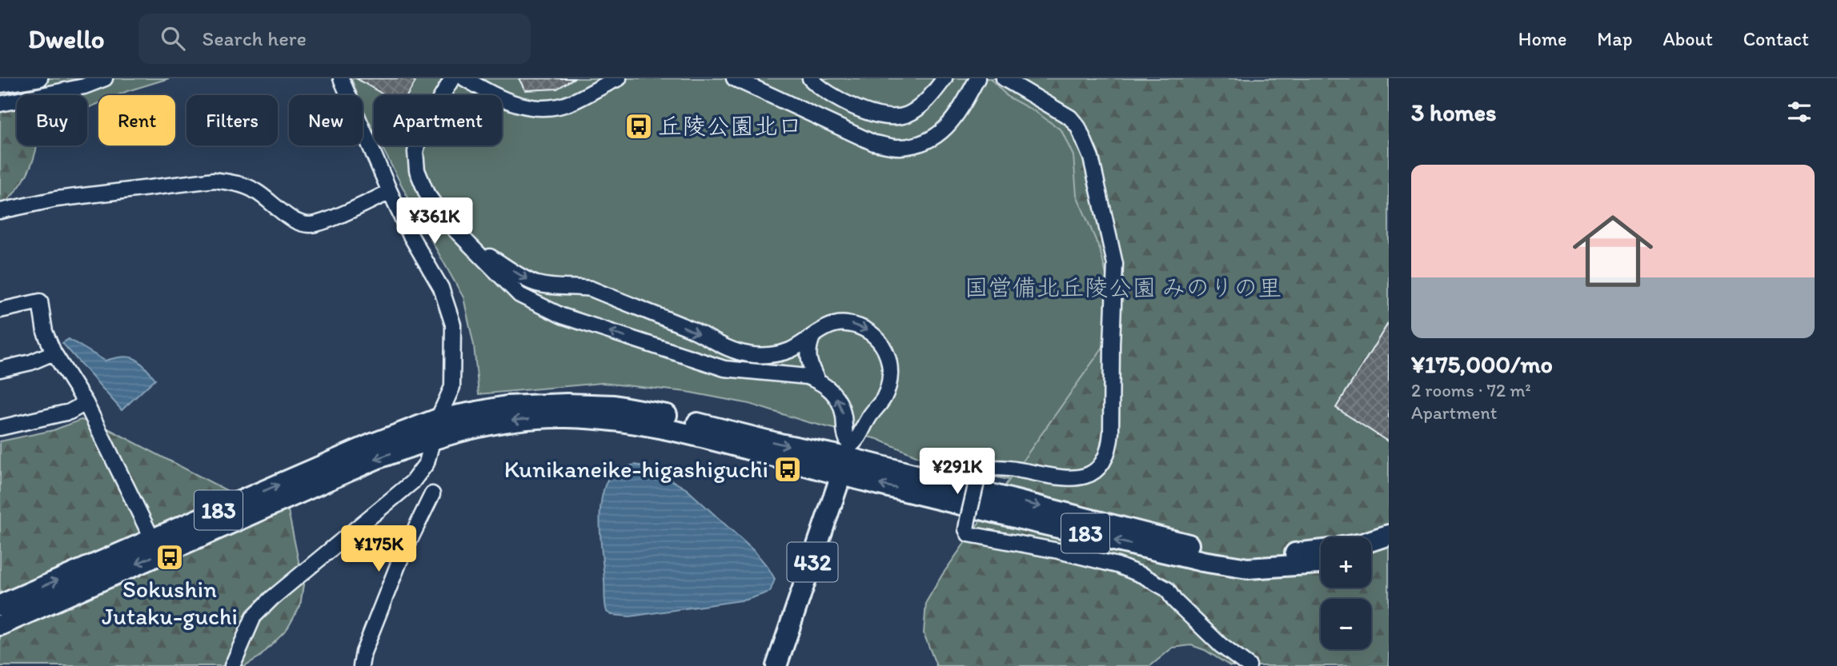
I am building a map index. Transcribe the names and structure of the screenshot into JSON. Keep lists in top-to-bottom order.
{
  "streets": {
    "highway": ["183", "432"]
  },
  "crossings": [
    ["183", "432"]
  ],
  "parks": ["国営備北丘陵公園 みのりの里"],
  "places": {
    "bus stop": ["丘陵公園北口", "Kunikaneike-higashiguchi", "Sokushin Jutaku-guchi"]
  },
  "page": {
    "header": "Dwello",
    "search": "Search here",
    "nav": [
      "Home",
      "Map",
      "About",
      "Contact"
    ],
    "heading": "3 homes",
    "chip": [
      "Buy",
      "Rent",
      "Filters",
      "New",
      "Apartment"
    ],
    "list": [
      {
        "name": "¥175,000/mo",
        "note": "2 rooms · 72 m² · Apartment"
      }
    ],
    "price": ["¥361K", "¥291K", "¥175K"],
    "map_buttons": ["+", "−"]
  }
}
